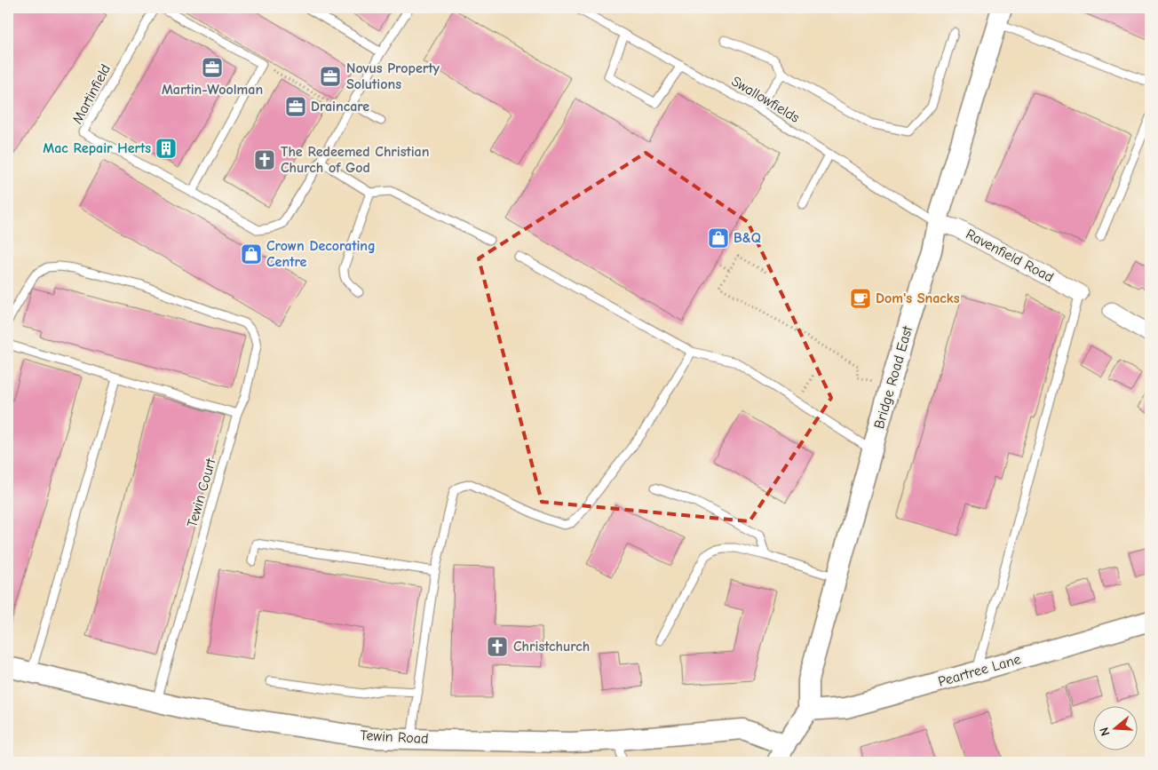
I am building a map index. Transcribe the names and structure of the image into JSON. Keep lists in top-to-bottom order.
{
  "streets": {
    "street": [
      "Ravenfield Road",
      "Bridge Road East",
      "Peartree Lane",
      "Tewin Road"
    ],
    "lane": ["Martinfield", "Swallowfields", "Tewin Court"]
  },
  "crossings": [
    ["Swallowfields", "Ravenfield Road"],
    ["Swallowfields", "Bridge Road East"],
    ["Ravenfield Road", "Bridge Road East"],
    ["Bridge Road East", "Peartree Lane"],
    ["Tewin Court", "Tewin Road"]
  ],
  "places": {
    "office": ["Martin-Woolman", "Novus Property Solutions", "Draincare"],
    "building": ["Mac Repair Herts"],
    "church": ["The Redeemed Christian Church of God", "Christchurch"],
    "shop": ["B&Q", "Crown Decorating Centre"],
    "cafe": ["Dom's Snacks"]
  },
  "north": "left"
}
